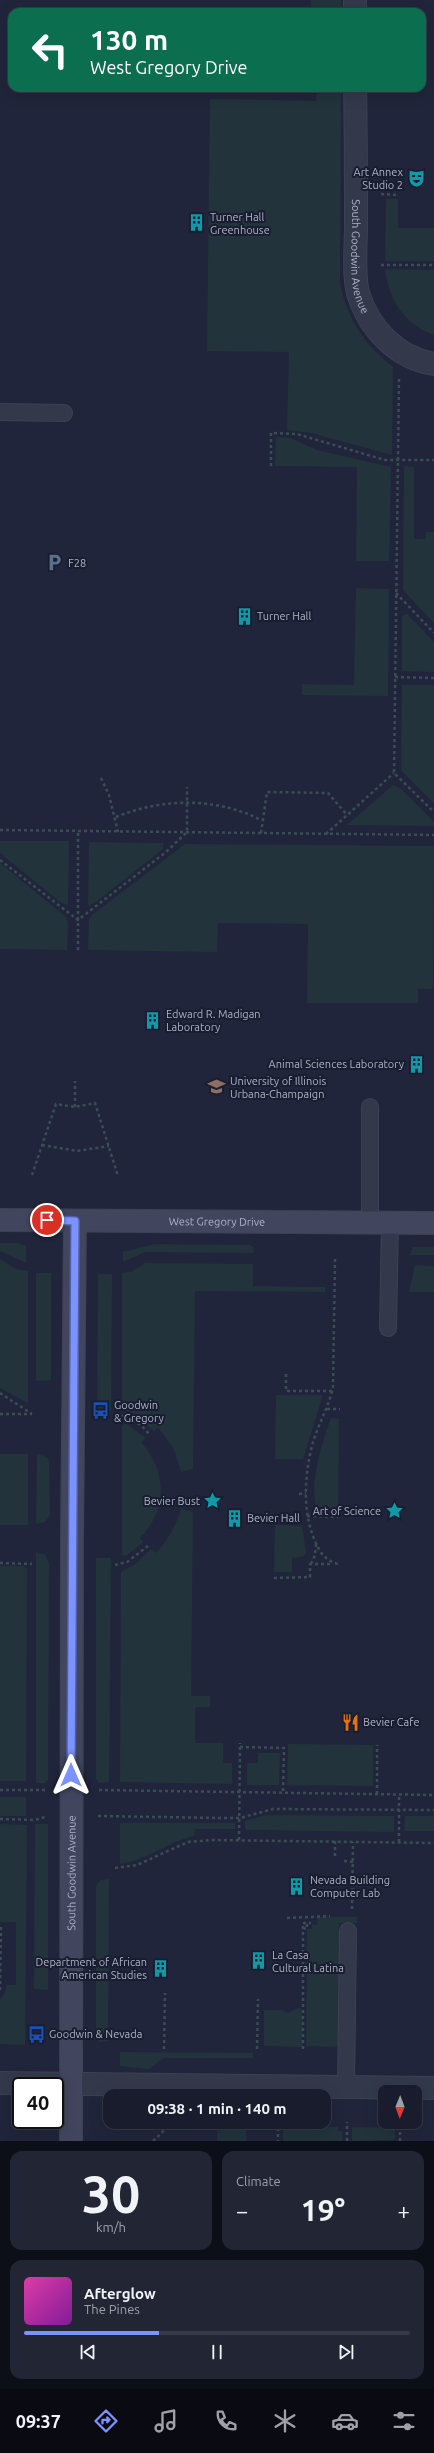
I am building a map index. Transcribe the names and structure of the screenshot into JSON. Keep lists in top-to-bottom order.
{
  "streets": {
    "street": ["South Goodwin Avenue", "West Gregory Drive"]
  },
  "crossings": [
    ["South Goodwin Avenue", "West Gregory Drive"]
  ],
  "places": {
    "theatre": ["Art Annex Studio 2"],
    "building": [
      "Turner Hall Greenhouse",
      "Turner Hall",
      "Edward R. Madigan Laboratory",
      "Animal Sciences Laboratory",
      "Bevier Hall",
      "Nevada Building Computer Lab",
      "La Casa Cultural Latina",
      "Department of African American Studies"
    ],
    "parking": ["F28"],
    "school or university": ["University of Illinois Urbana-Champaign"],
    "bus stop": ["Goodwin & Gregory", "Goodwin & Nevada"],
    "place": ["Bevier Bust", "Art of Science"],
    "restaurant": ["Bevier Cafe"]
  },
  "north": "bottom",
  "page": {
    "turn": ["130 m", "West Gregory Drive"],
    "limit": "40",
    "trip": "09:38 · 1 min · 140 m",
    "tile": [
      ["30", "km/h"],
      "Climate"
    ],
    "heat": ["−", "19°", "+"],
    "song": ["Afterglow", "The Pines"],
    "tabs": "09:37"
  }
}
